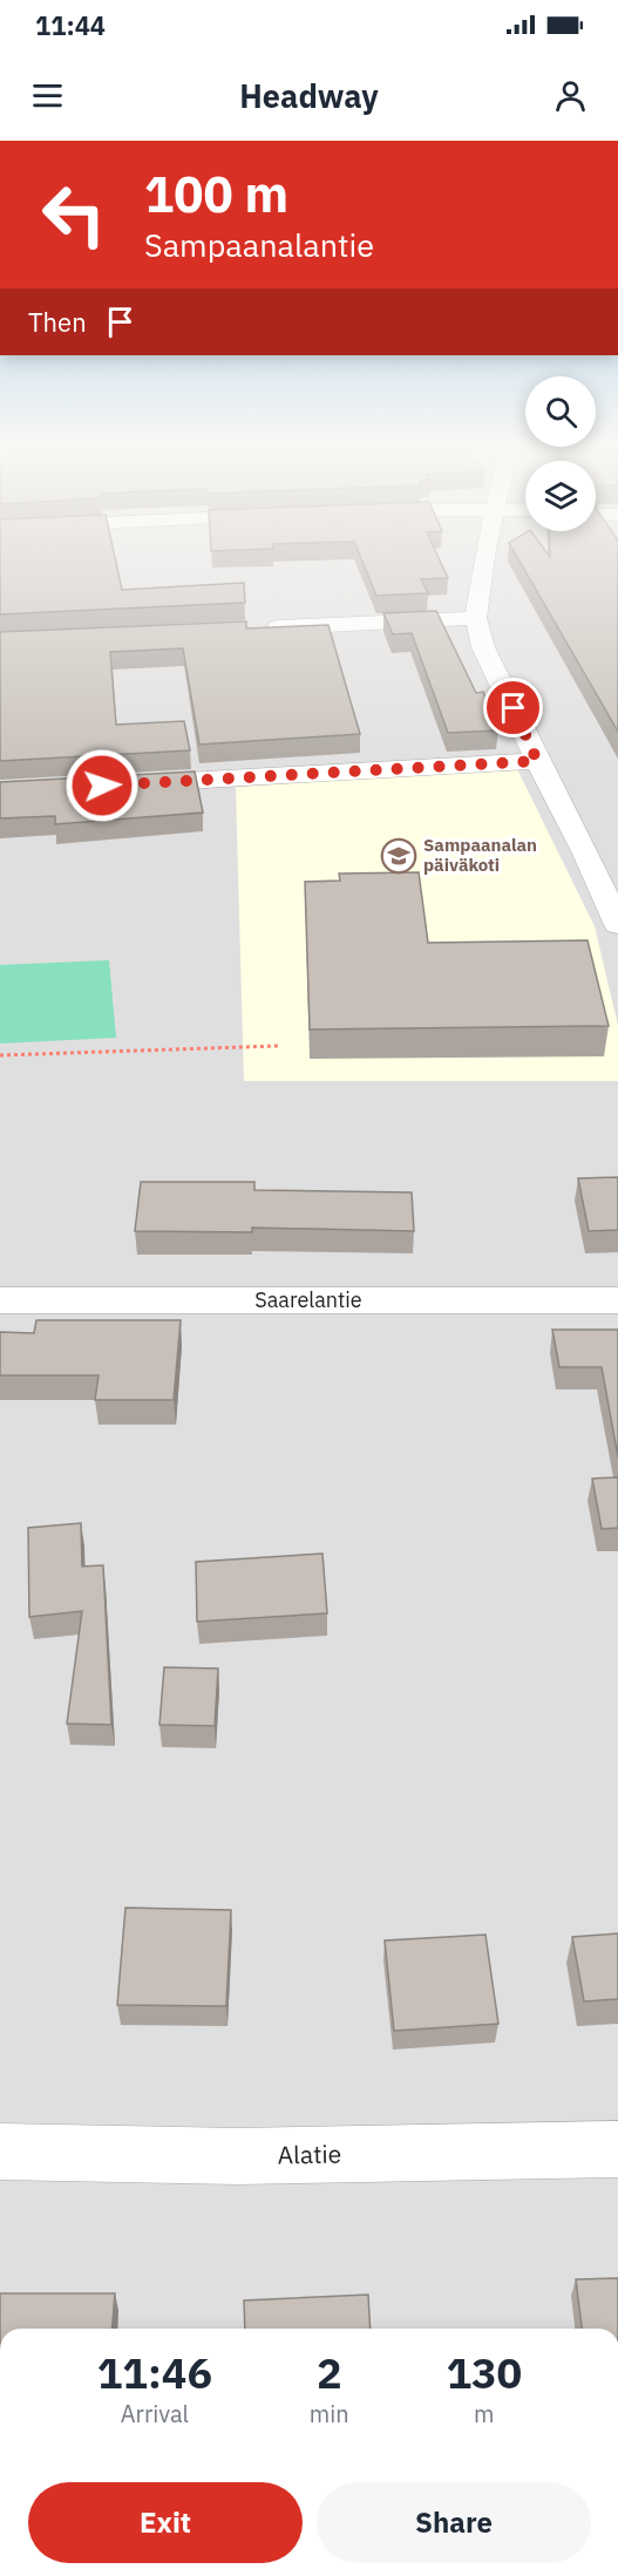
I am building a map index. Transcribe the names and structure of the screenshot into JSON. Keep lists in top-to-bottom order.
{
  "streets": {
    "street": ["Saarelantie", "Alatie"]
  },
  "places": {
    "school or university": ["Sampaanalan päiväkoti"]
  },
  "page": {
    "status": "11:44",
    "header": "Headway",
    "turn": ["100 m", "Sampaanalantie"],
    "then": "Then",
    "eta": [
      "11:46",
      "Arrival",
      "2",
      "min",
      "130",
      "m"
    ],
    "buttons": ["Exit", "Share"]
  }
}
